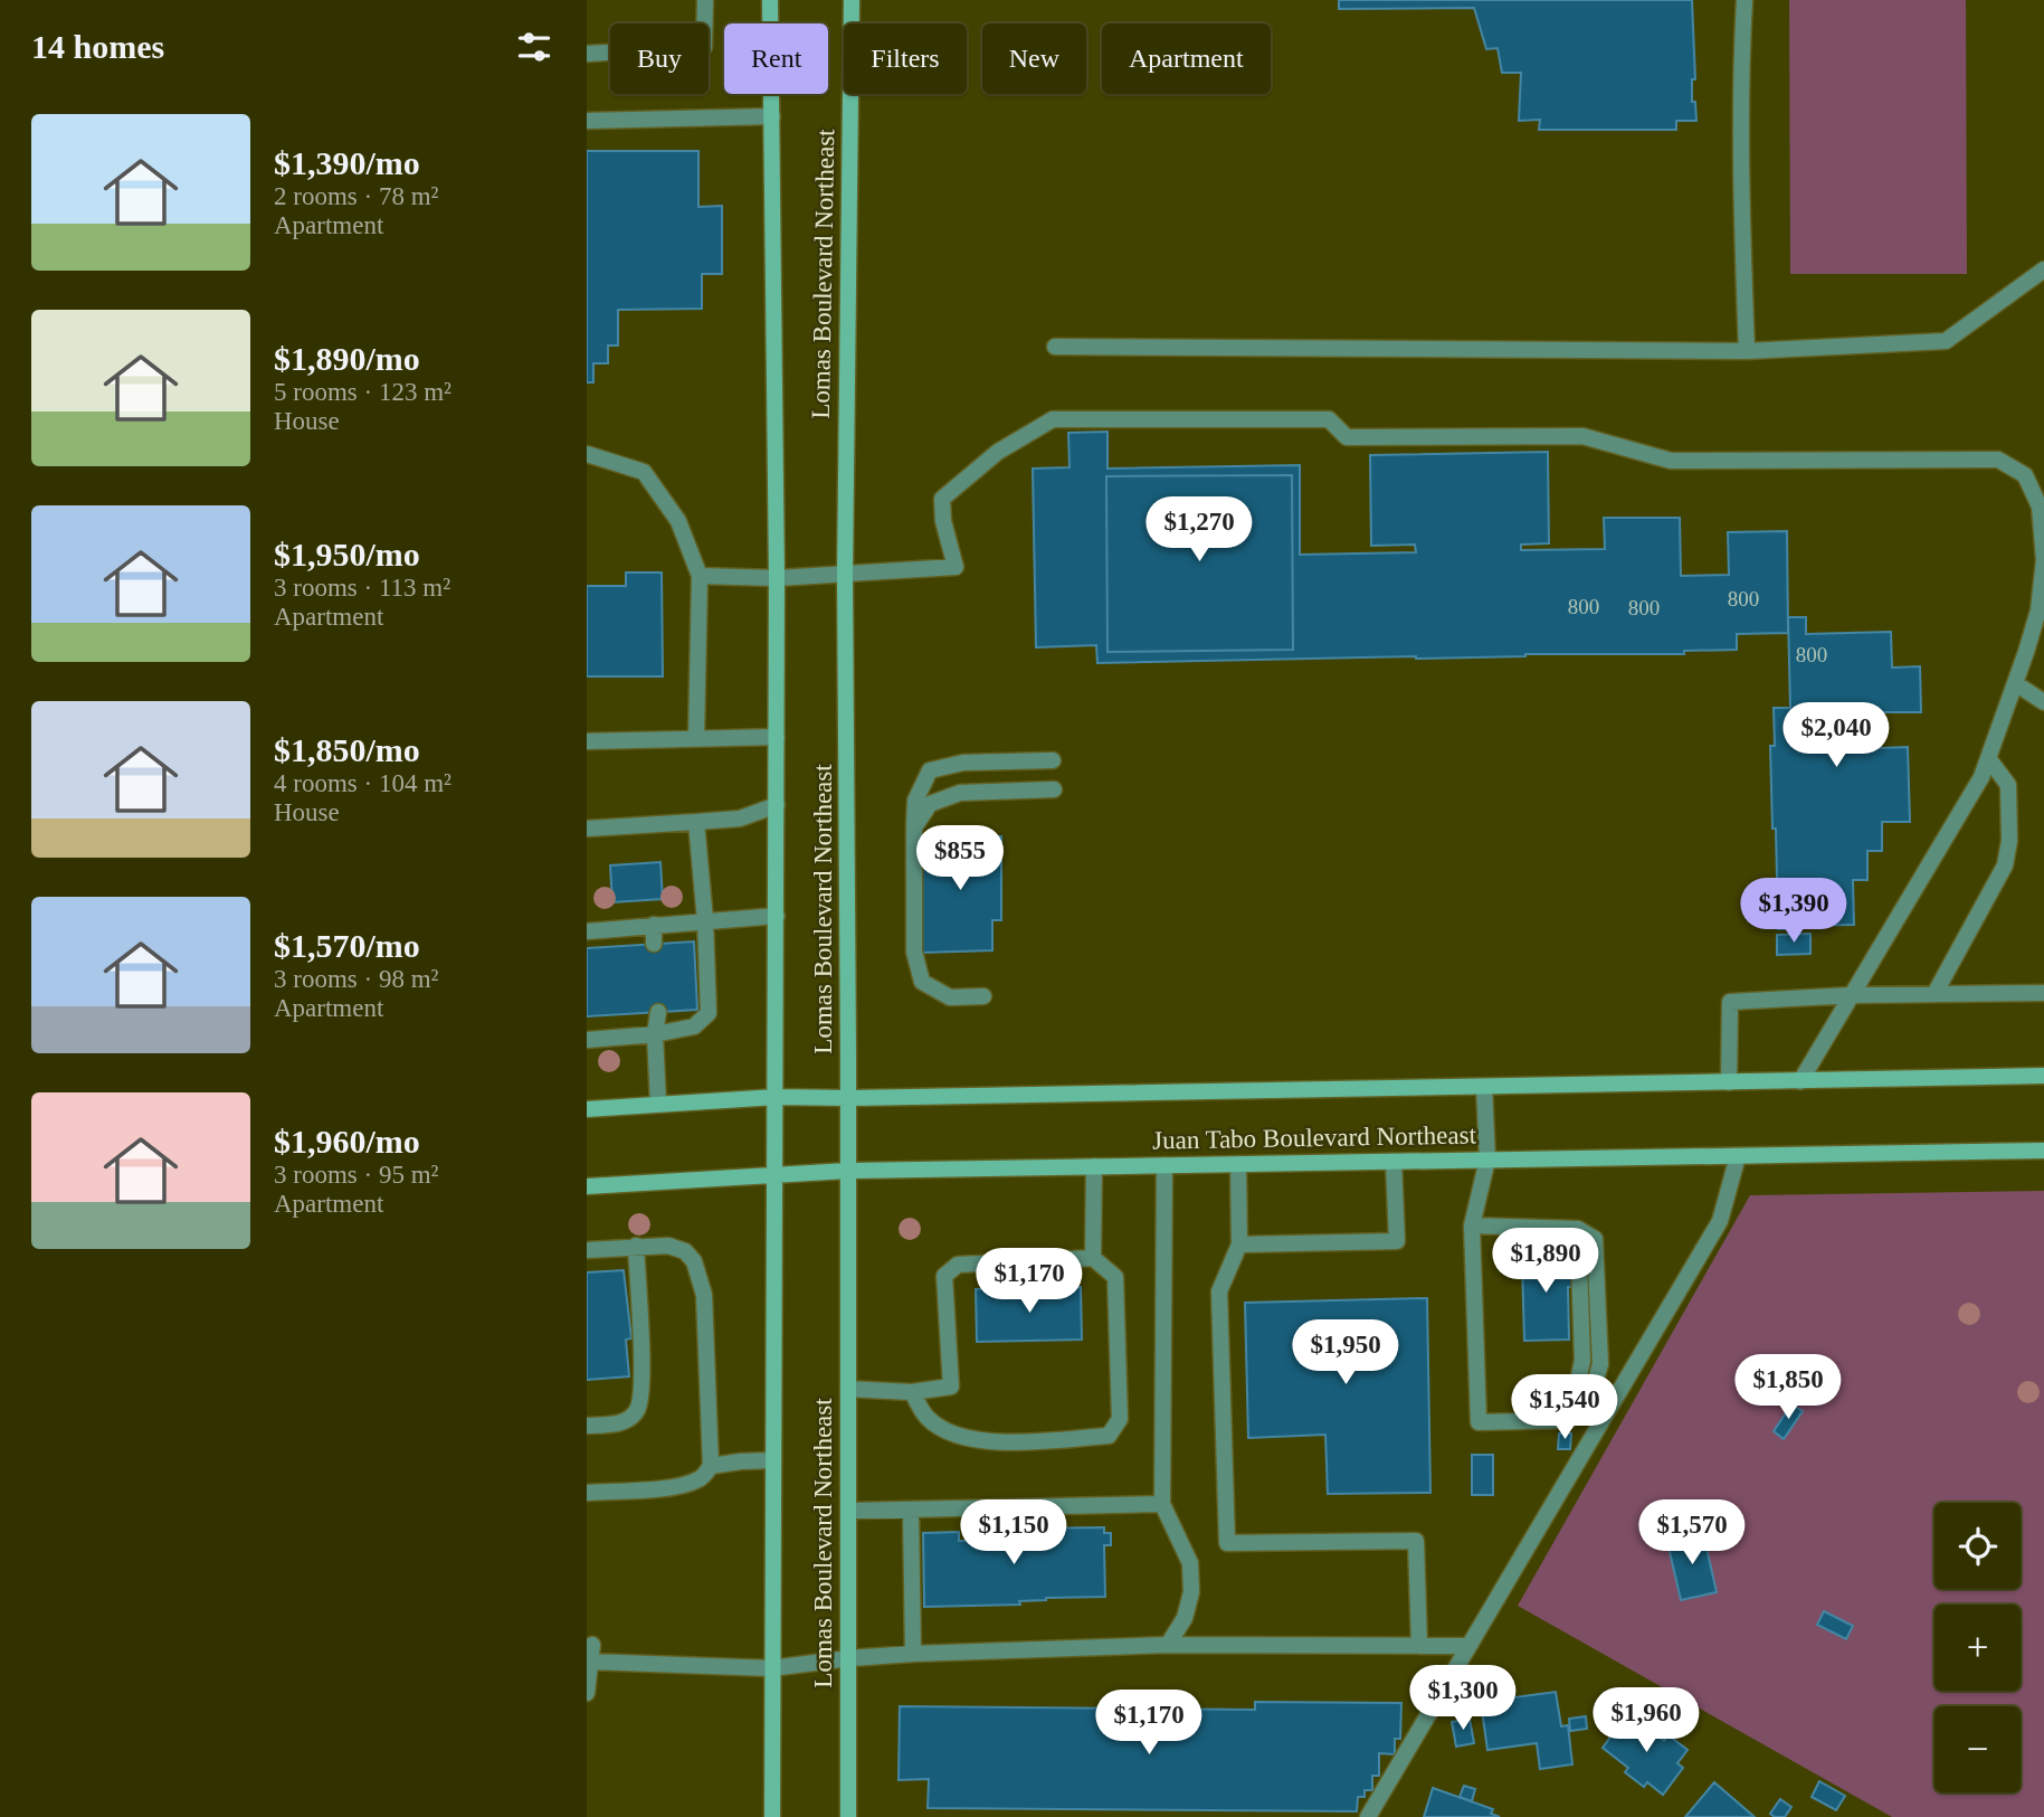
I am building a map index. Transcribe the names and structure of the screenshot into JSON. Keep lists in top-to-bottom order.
{
  "streets": {
    "main road": ["Lomas Boulevard Northeast", "Juan Tabo Boulevard Northeast"]
  },
  "crossings": [
    ["Lomas Boulevard Northeast", "Juan Tabo Boulevard Northeast"]
  ],
  "house_numbers": [
    "800",
    "800",
    "800",
    "800"
  ],
  "page": {
    "heading": "14 homes",
    "chip": [
      "Buy",
      "Rent",
      "Filters",
      "New",
      "Apartment"
    ],
    "list": [
      {
        "name": "$1,390/mo",
        "note": "2 rooms · 78 m² · Apartment"
      },
      {
        "name": "$1,890/mo",
        "note": "5 rooms · 123 m² · House"
      },
      {
        "name": "$1,950/mo",
        "note": "3 rooms · 113 m² · Apartment"
      },
      {
        "name": "$1,850/mo",
        "note": "4 rooms · 104 m² · House"
      },
      {
        "name": "$1,570/mo",
        "note": "3 rooms · 98 m² · Apartment"
      },
      {
        "name": "$1,960/mo",
        "note": "3 rooms · 95 m² · Apartment"
      }
    ],
    "price": [
      "$1,270",
      "$2,040",
      "$855",
      "$1,390",
      "$1,890",
      "$1,170",
      "$1,950",
      "$1,850",
      "$1,540",
      "$1,150",
      "$1,570",
      "$1,300",
      "$1,960",
      "$1,170"
    ],
    "map_buttons": ["+", "−"]
  }
}
